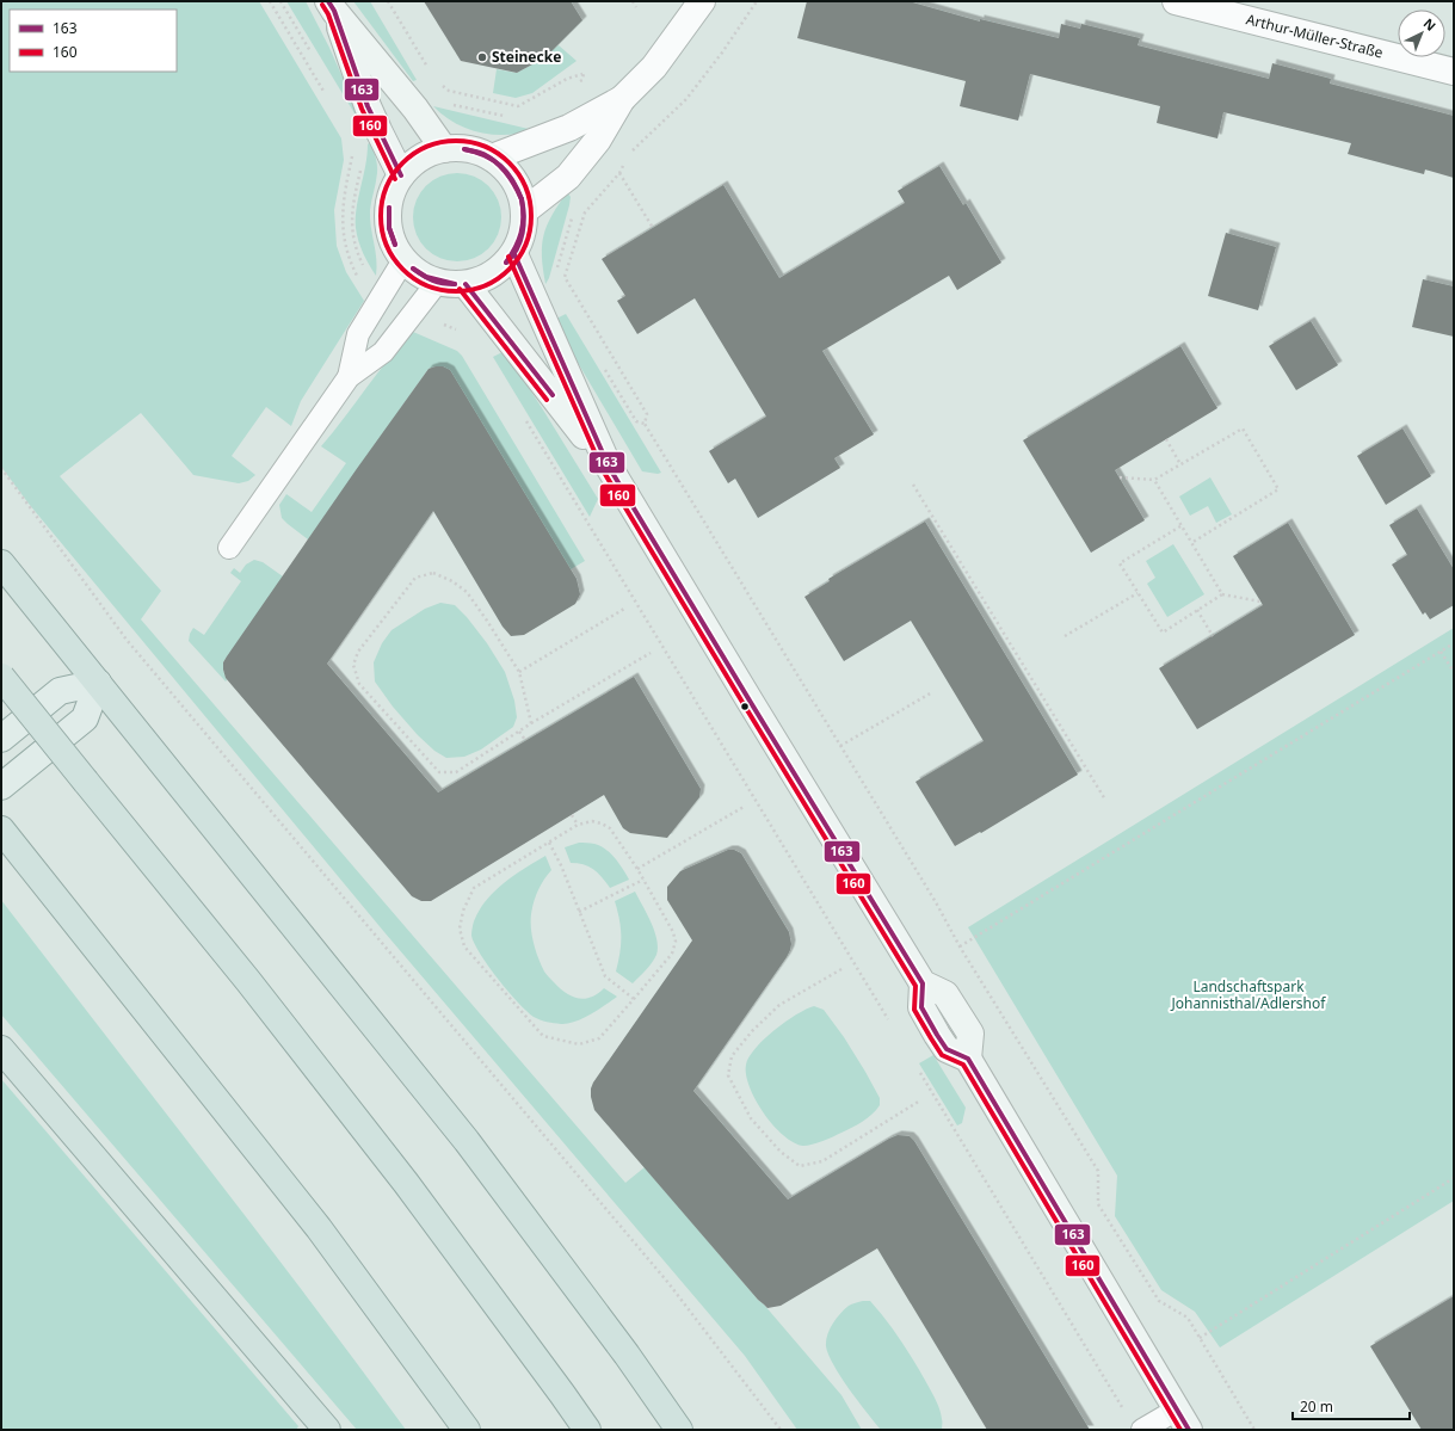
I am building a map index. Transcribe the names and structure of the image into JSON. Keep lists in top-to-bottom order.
{
  "streets": {
    "street": ["Arthur-Müller-Straße"]
  },
  "parks": ["Landschaftspark Johannisthal/Adlershof"],
  "places": ["Steinecke"],
  "lines": ["transit line 163", "transit line 160"],
  "legend": ["163", "160"],
  "scale_bar": "20 m",
  "north": "top right"
}
